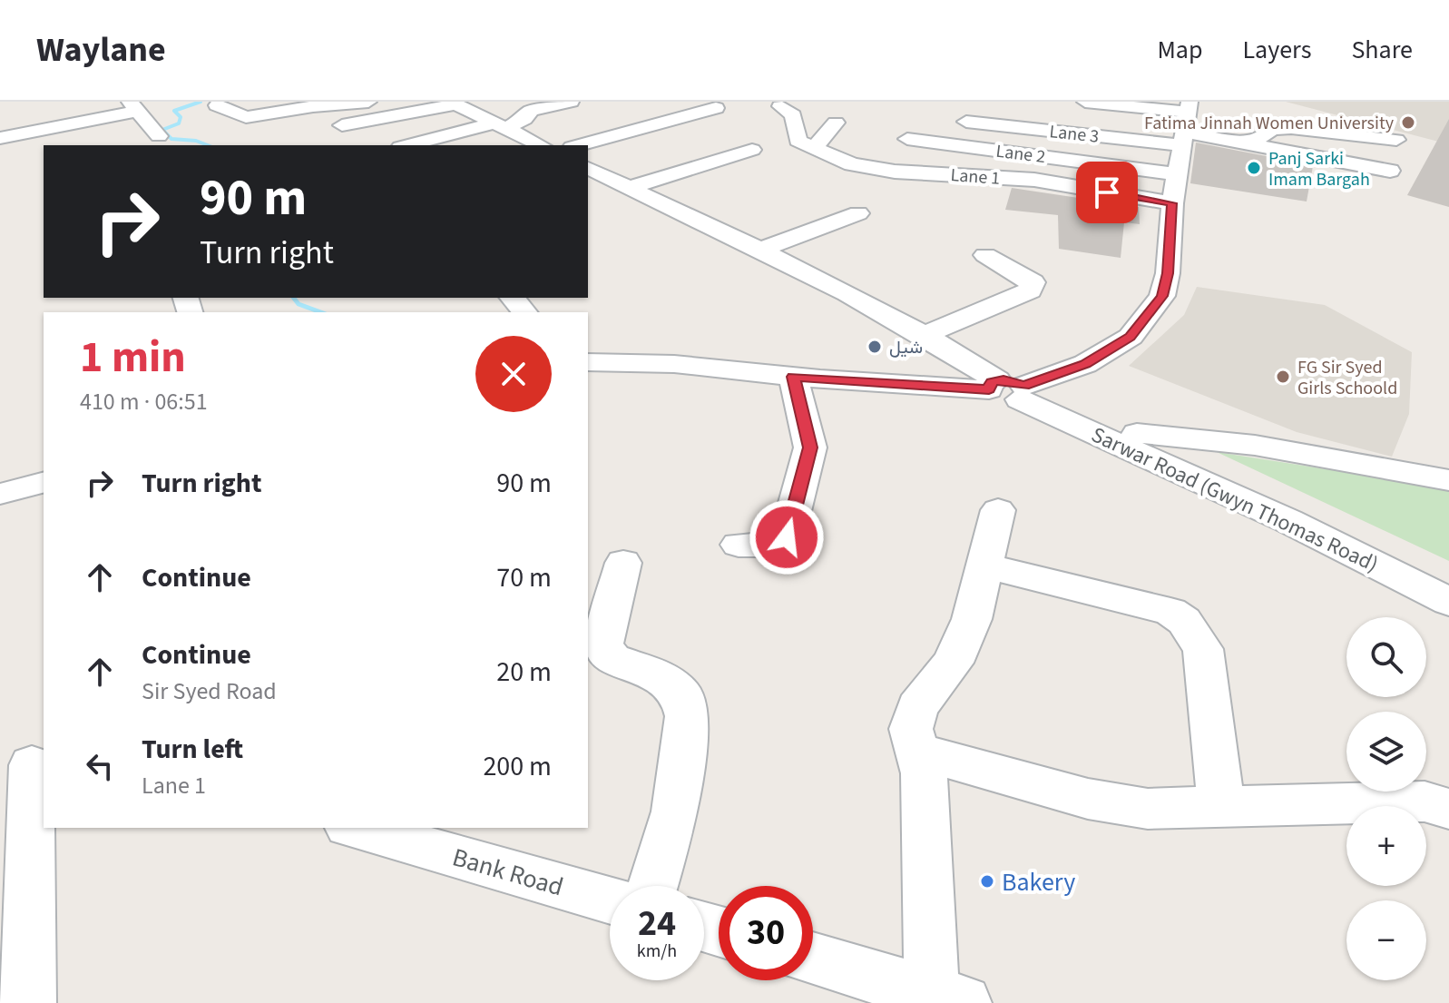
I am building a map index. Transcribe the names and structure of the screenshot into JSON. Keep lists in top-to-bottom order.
{
  "streets": {
    "street": [
      "Lane 3",
      "Lane 2",
      "Lane 1",
      "Sarwar Road (Gwyn Thomas Road)",
      "Bank Road"
    ]
  },
  "places": [
    "Fatima Jinnah Women University",
    "Panj Sarki Imam Bargah",
    "شیل",
    "FG Sir Syed Girls Schoold",
    "Bakery"
  ],
  "page": {
    "header": "Waylane",
    "nav": ["Map", "Layers", "Share"],
    "turn": ["90 m", "Turn right"],
    "heading": ["1 min", "410 m · 06:51"],
    "list": [
      {
        "name": "Turn right",
        "value": "90 m"
      },
      {
        "name": "Continue",
        "value": "70 m"
      },
      {
        "name": "Continue",
        "note": "Sir Syed Road",
        "value": "20 m"
      },
      {
        "name": "Turn left",
        "note": "Lane 1",
        "value": "200 m"
      }
    ],
    "map_buttons": ["+", "−"],
    "speed": "24 km/h",
    "limit": "30"
  }
}
